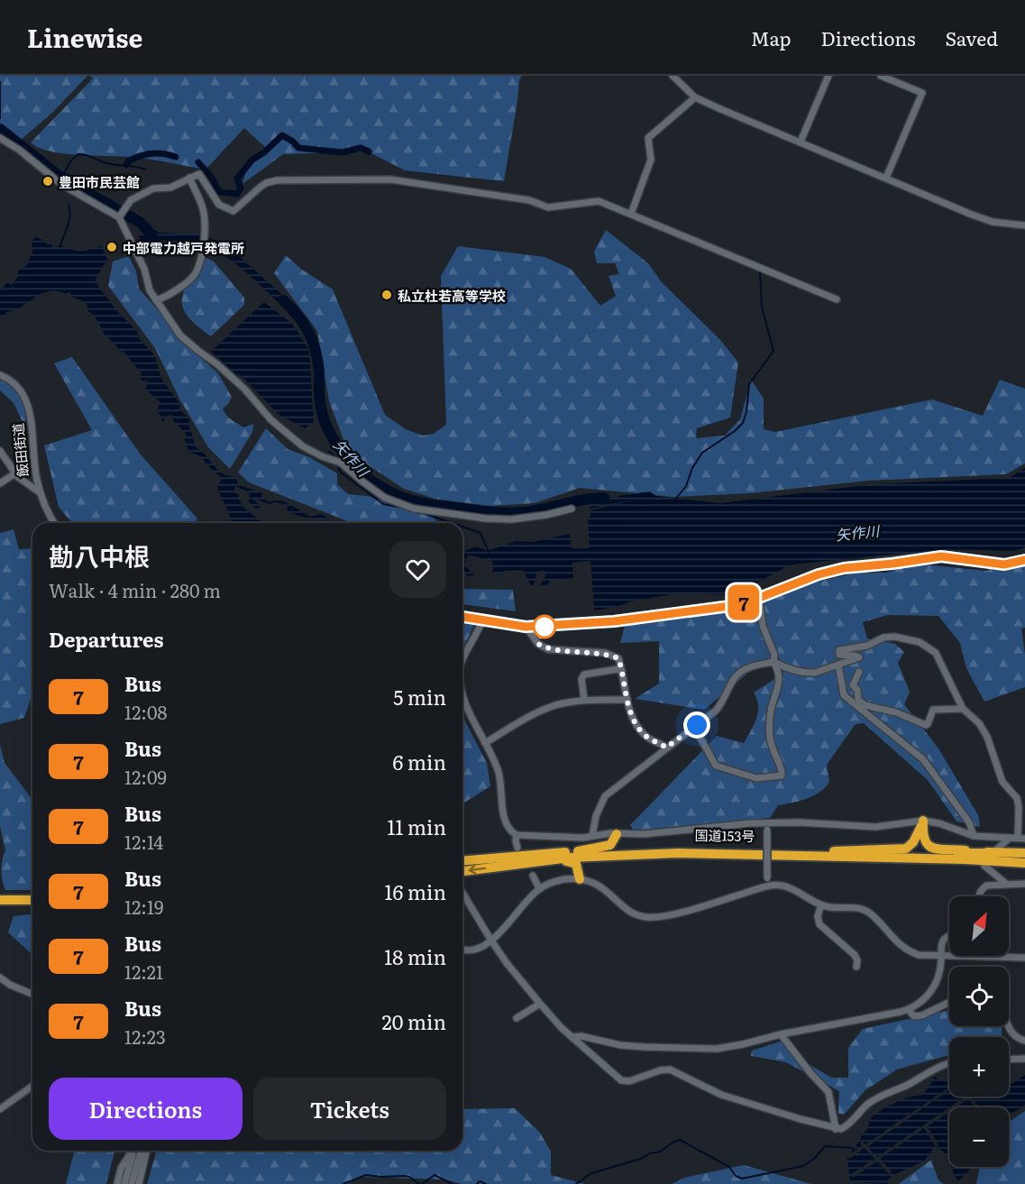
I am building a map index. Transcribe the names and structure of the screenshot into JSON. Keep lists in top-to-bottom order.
{
  "streets": {
    "highway": ["国道153号"],
    "street": ["飯田街道"]
  },
  "water": ["矢作川"],
  "places": ["豊田市民芸館", "中部電力越戸発電所", "私立杜若高等学校"],
  "lines": ["bus line 7"],
  "north": "top right",
  "page": {
    "header": "Linewise",
    "nav": ["Map", "Directions", "Saved"],
    "on_map": "7",
    "heading": [
      ["勘八中根", "Walk · 4 min · 280 m"],
      "Departures"
    ],
    "list": [
      {
        "mark": "7",
        "name": "Bus",
        "note": "12:08",
        "value": "5 min"
      },
      {
        "mark": "7",
        "name": "Bus",
        "note": "12:09",
        "value": "6 min"
      },
      {
        "mark": "7",
        "name": "Bus",
        "note": "12:14",
        "value": "11 min"
      },
      {
        "mark": "7",
        "name": "Bus",
        "note": "12:19",
        "value": "16 min"
      },
      {
        "mark": "7",
        "name": "Bus",
        "note": "12:21",
        "value": "18 min"
      },
      {
        "mark": "7",
        "name": "Bus",
        "note": "12:23",
        "value": "20 min"
      }
    ],
    "map_buttons": ["+", "−"],
    "buttons": ["Directions", "Tickets"]
  }
}
